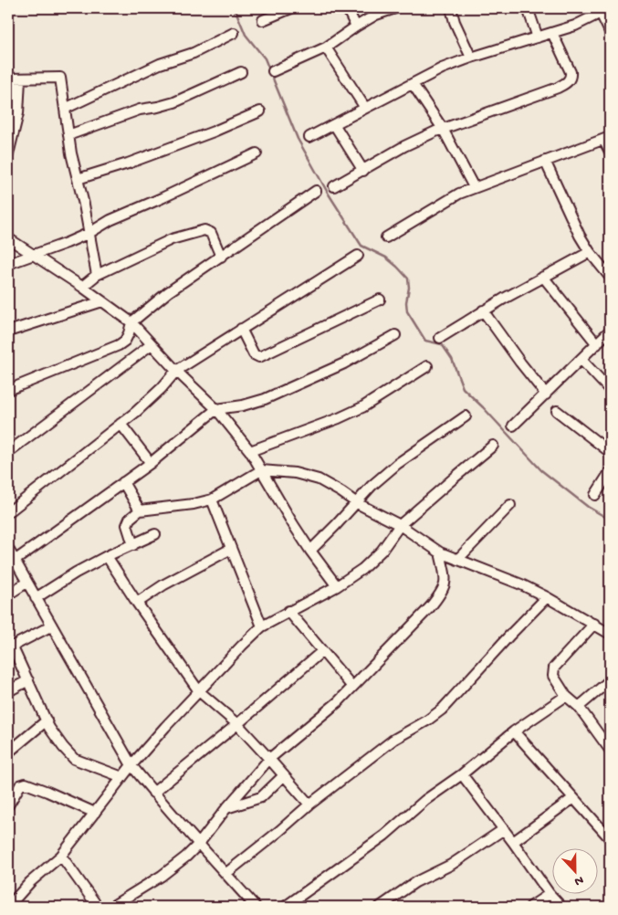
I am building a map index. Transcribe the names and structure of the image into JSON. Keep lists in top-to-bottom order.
{
  "north": "bottom"
}
